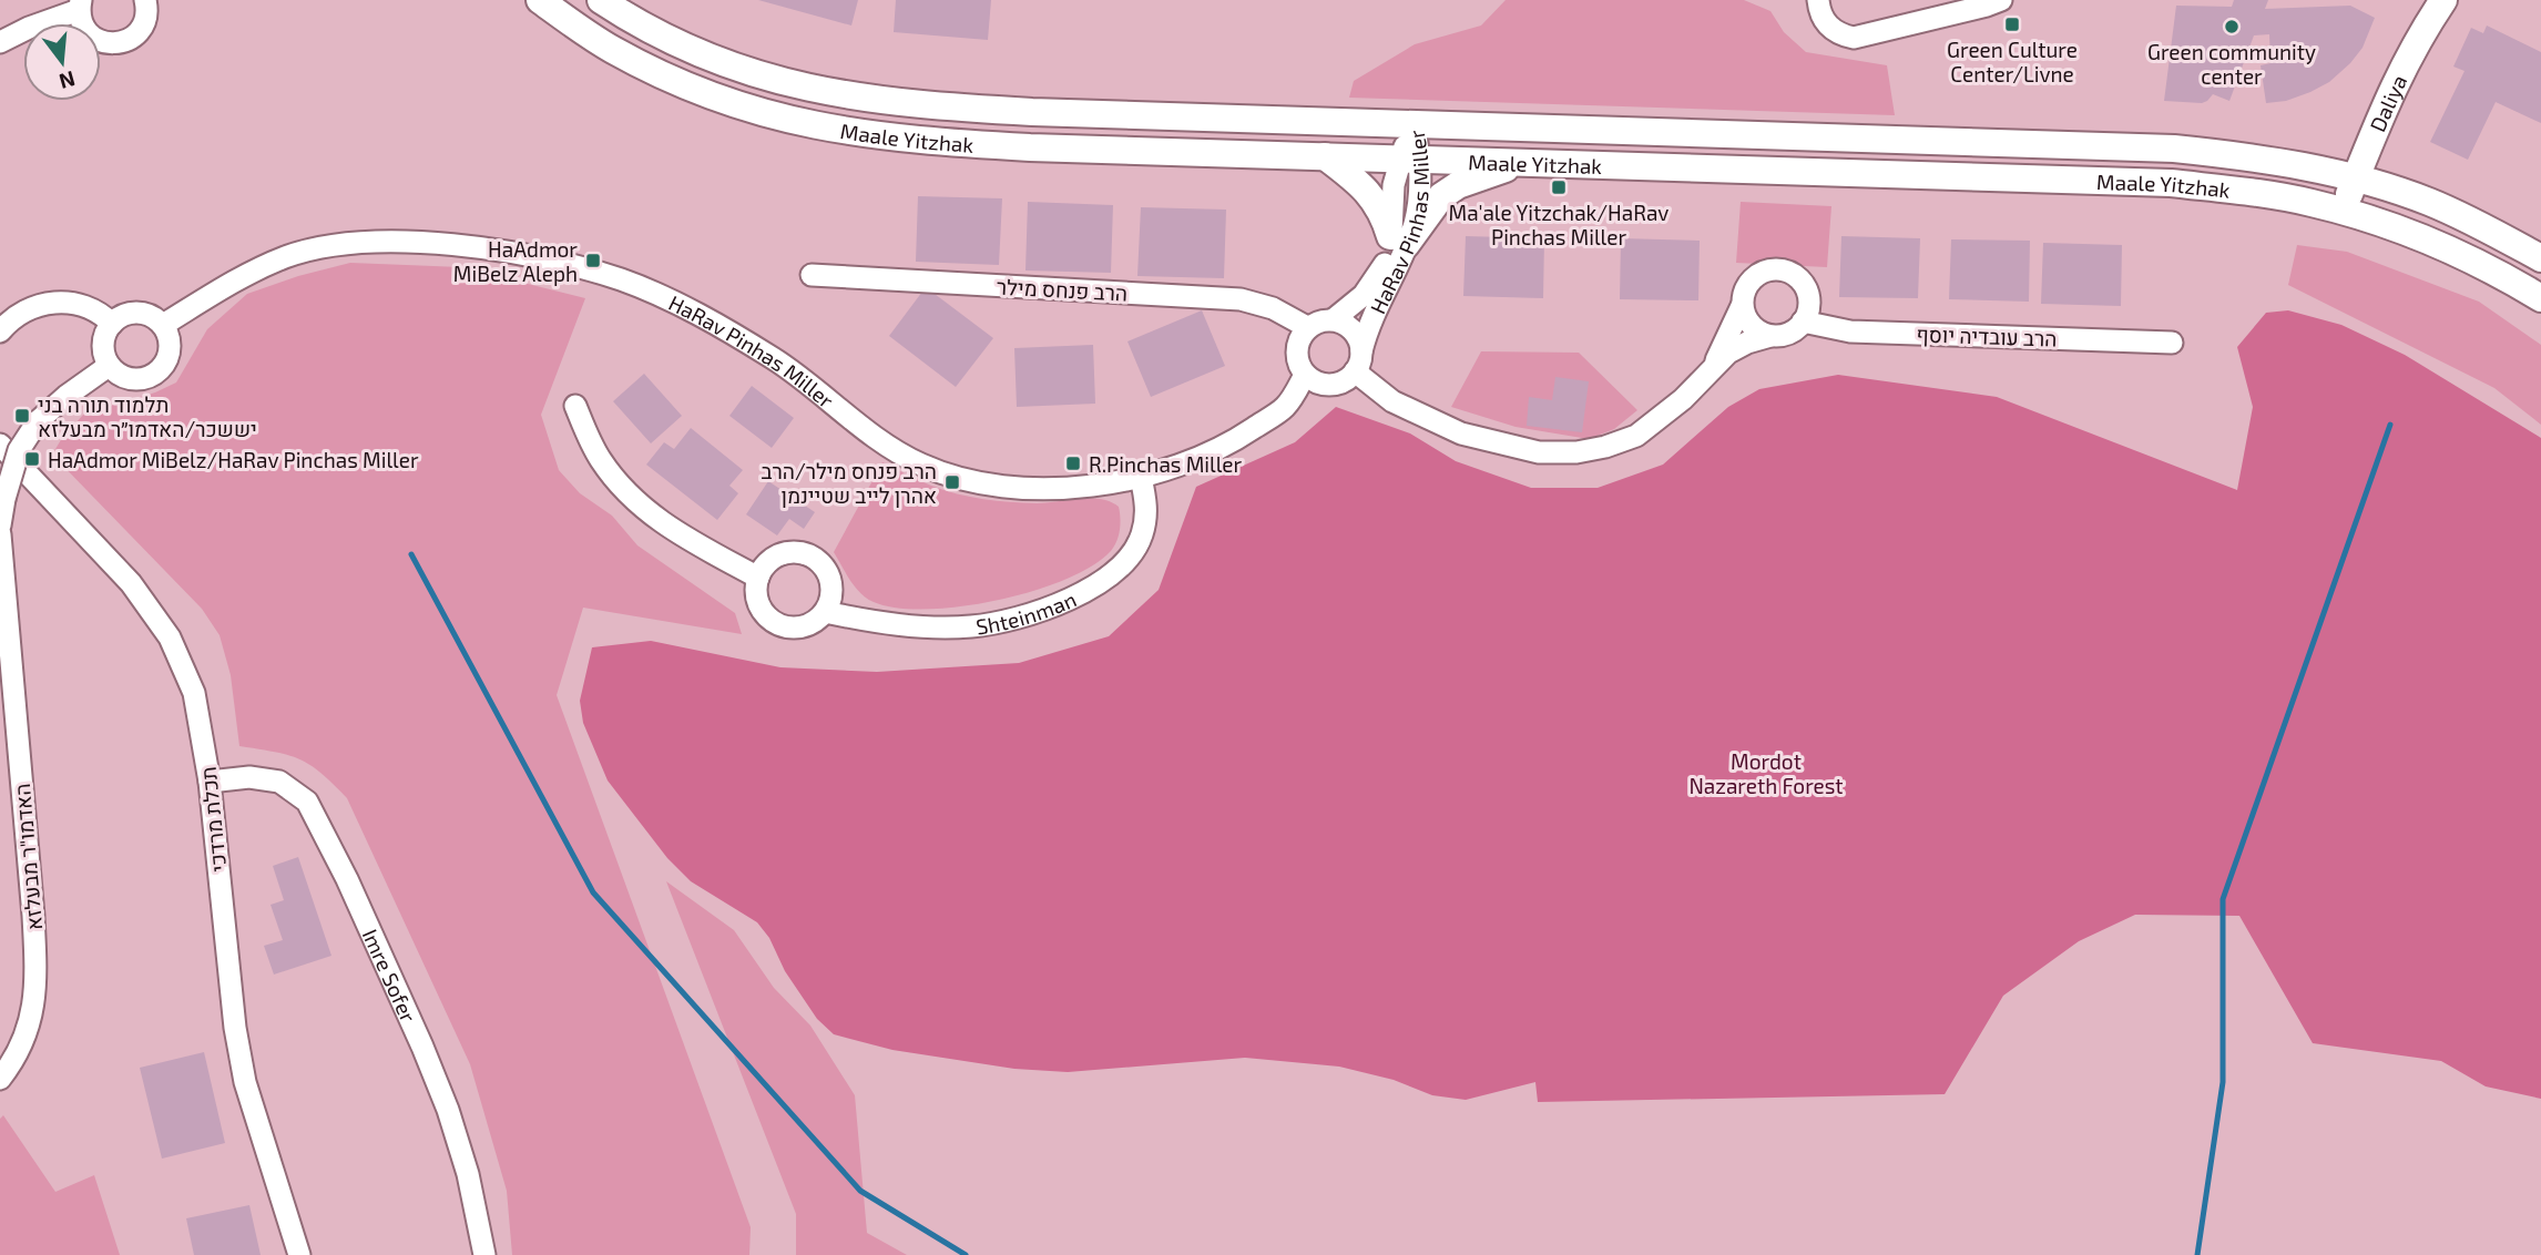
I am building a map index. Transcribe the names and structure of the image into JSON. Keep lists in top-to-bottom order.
{
  "streets": {
    "street": [
      "Daliya",
      "Maale Yitzhak",
      "HaRav Pinhas Miller",
      "הרב פנחס מילר",
      "הרב עובדיה יוסף",
      "Shteinman",
      "תכלת מרדכי",
      "האדמו\"ר מבעלזא",
      "Imre Sofer"
    ]
  },
  "crossings": [
    ["Daliya", "Maale Yitzhak"],
    ["Maale Yitzhak", "HaRav Pinhas Miller"],
    ["HaRav Pinhas Miller", "הרב פנחס מילר"],
    ["HaRav Pinhas Miller", "Shteinman"],
    ["תכלת מרדכי", "Imre Sofer"]
  ],
  "parks": ["Mordot Nazareth Forest"],
  "places": {
    "transit": [
      "Green Culture Center/Livne",
      "Ma'ale Yitzchak/HaRav Pinchas Miller",
      "HaAdmor MiBelz Aleph",
      "תלמוד תורה בני יששכר/האדמו״ר מבעלזא",
      "HaAdmor MiBelz/HaRav Pinchas Miller",
      "R.Pinchas Miller",
      "הרב פנחס מילר/הרב אהרן לייב שטיינמן"
    ],
    "other": ["Green community center"]
  },
  "north": "bottom"
}
